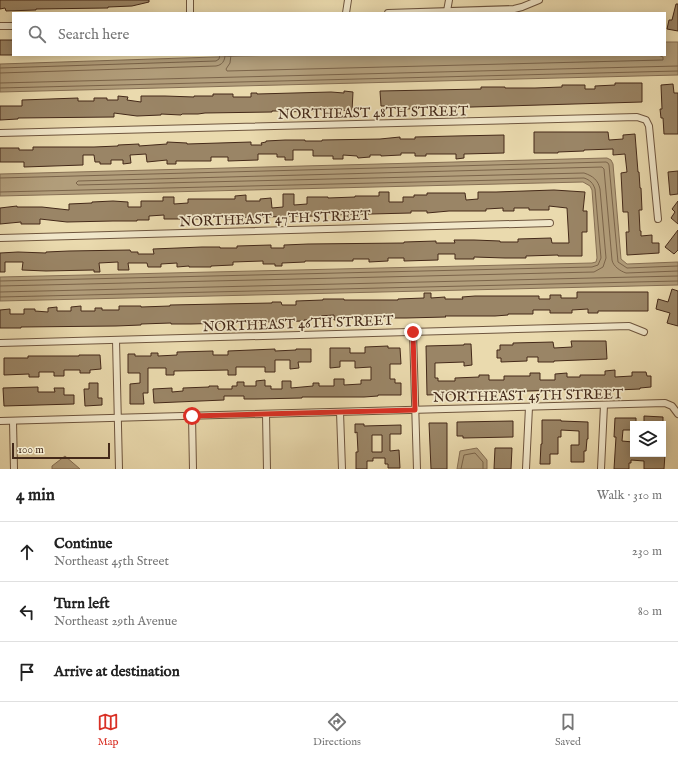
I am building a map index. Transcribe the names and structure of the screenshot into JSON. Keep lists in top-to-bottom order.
{
  "streets": {
    "street": [
      "NORTHEAST 48TH STREET",
      "NORTHEAST 47TH STREET",
      "NORTHEAST 46TH STREET",
      "NORTHEAST 45TH STREET"
    ]
  },
  "scale_bar": "100 m",
  "page": {
    "search": "Search here",
    "scale": "100 m",
    "heading": ["4 min", "Walk · 310 m"],
    "list": [
      ["Continue", "Northeast 45th Street", "230 m"],
      ["Turn left", "Northeast 29th Avenue", "80 m"],
      "Arrive at destination"
    ],
    "nav": ["Map", "Directions", "Saved"]
  }
}
